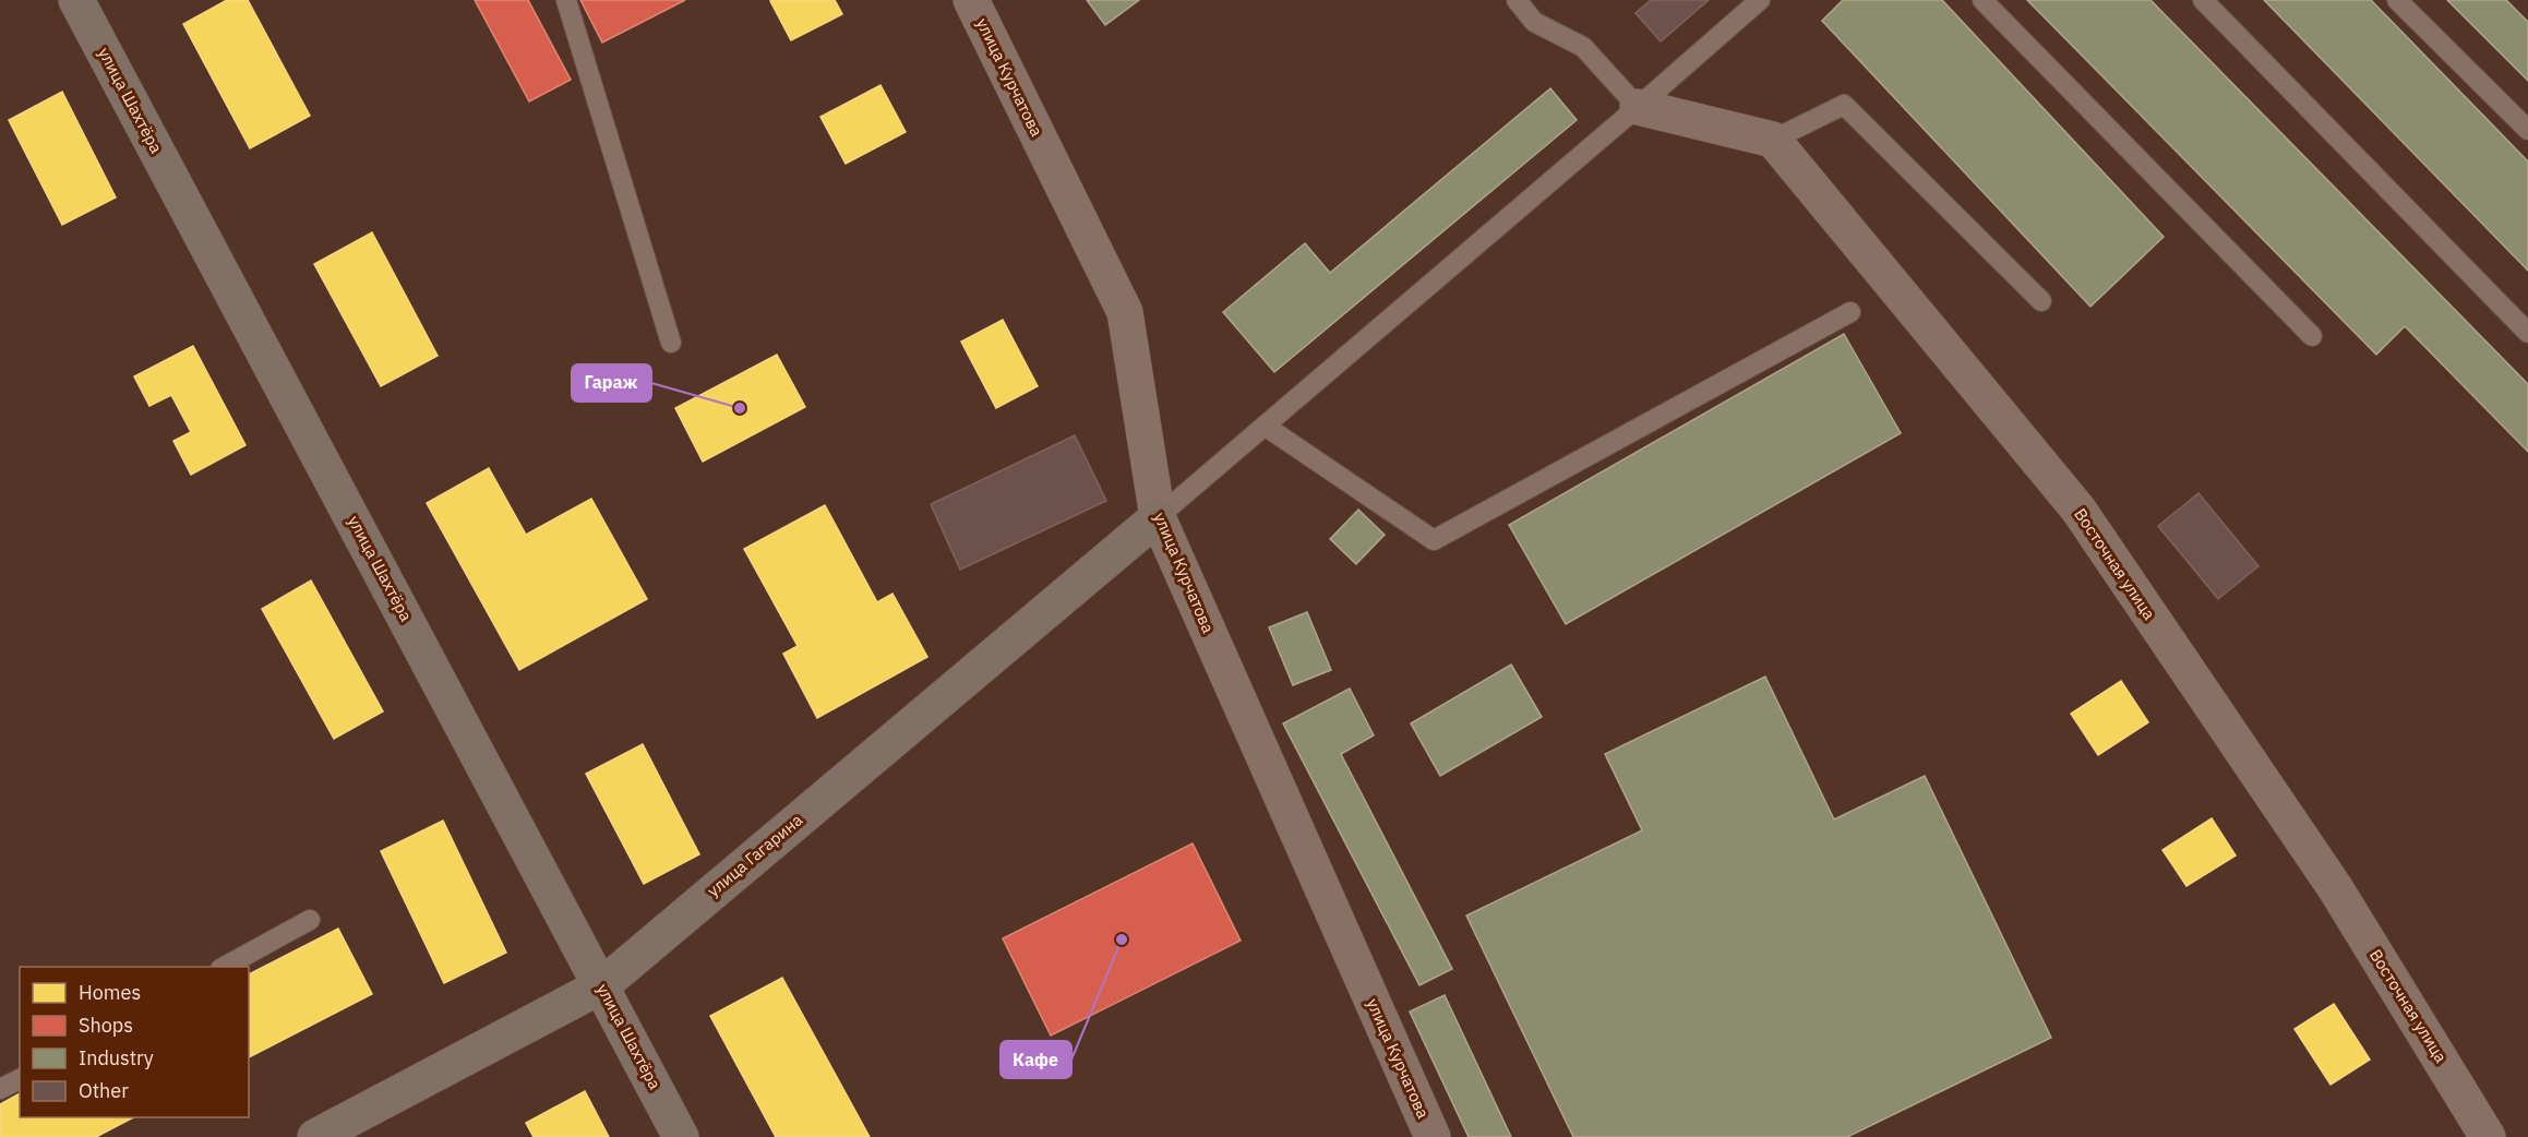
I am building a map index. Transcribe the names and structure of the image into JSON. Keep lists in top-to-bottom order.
{
  "streets": {
    "street": [
      "улица Курчатова",
      "улица Шахтёра",
      "Восточная улица",
      "улица Гагарина"
    ]
  },
  "crossings": [
    ["улица Курчатова", "улица Гагарина"],
    ["улица Шахтёра", "улица Гагарина"]
  ],
  "places": ["Гараж", "Кафе"],
  "legend": [
    "Homes",
    "Shops",
    "Industry",
    "Other"
  ]
}
